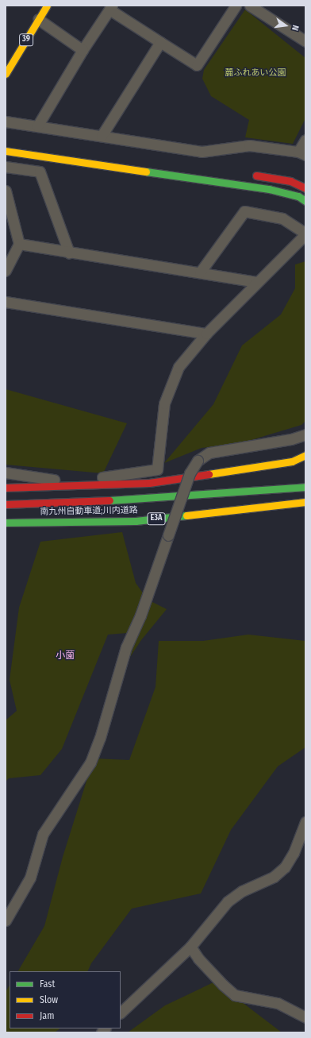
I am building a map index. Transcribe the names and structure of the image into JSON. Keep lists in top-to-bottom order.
{
  "streets": {
    "main road": ["39", "南九州自動車道;川内道路", "E3A"]
  },
  "districts": ["小薗"],
  "parks": ["麓ふれあい公園"],
  "legend": ["Fast", "Slow", "Jam"],
  "north": "right"
}
